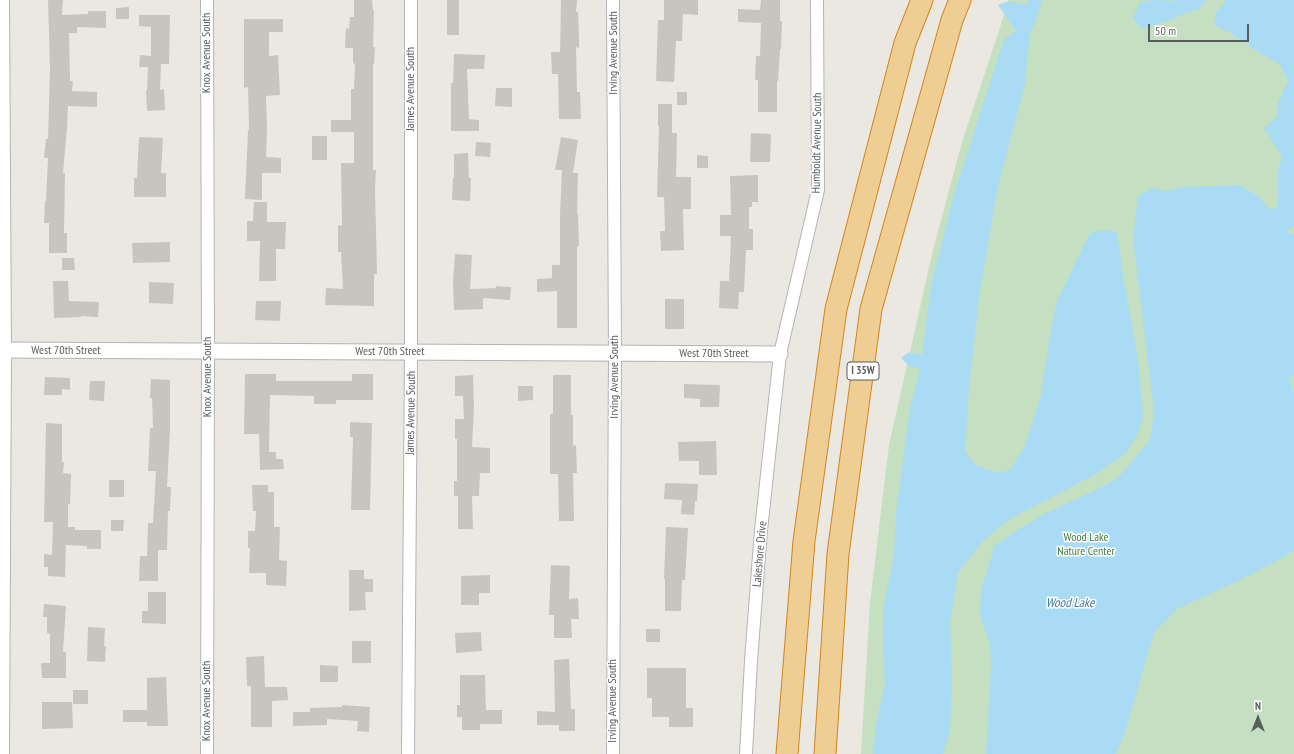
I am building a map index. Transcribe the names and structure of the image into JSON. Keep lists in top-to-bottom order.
{
  "streets": {
    "highway": ["I 35W"],
    "street": [
      "Knox Avenue South",
      "Irving Avenue South",
      "James Avenue South",
      "Humboldt Avenue South",
      "West 70th Street",
      "Lakeshore Drive"
    ]
  },
  "crossings": [
    ["Knox Avenue South", "West 70th Street"],
    ["Irving Avenue South", "West 70th Street"],
    ["James Avenue South", "West 70th Street"],
    ["Humboldt Avenue South", "West 70th Street"],
    ["Humboldt Avenue South", "Lakeshore Drive"],
    ["West 70th Street", "Lakeshore Drive"]
  ],
  "water": ["Wood Lake"],
  "parks": ["Wood Lake Nature Center"],
  "scale_bar": "50 m",
  "north": "top"
}
